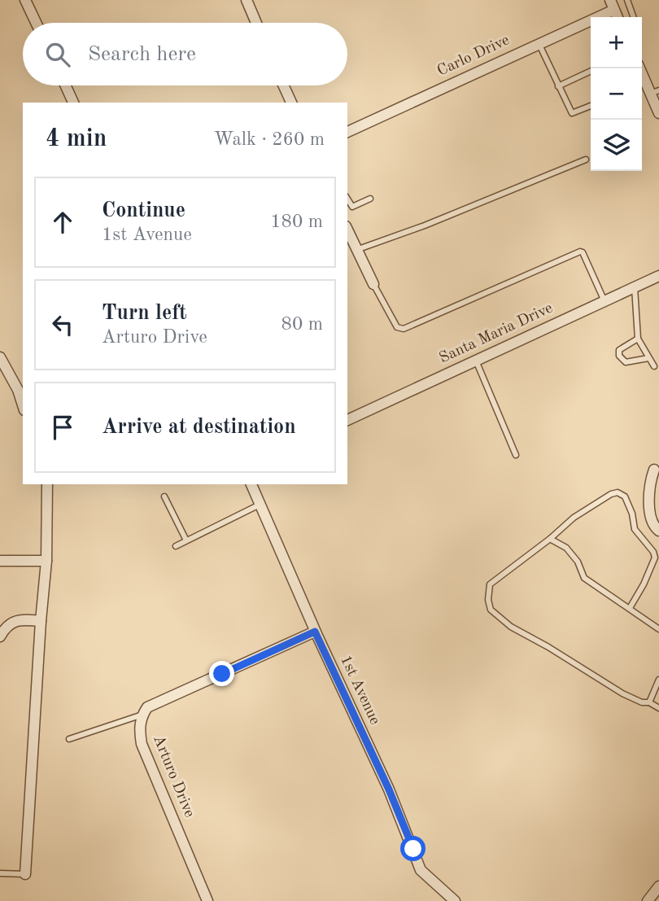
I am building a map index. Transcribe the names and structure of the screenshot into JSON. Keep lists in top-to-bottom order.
{
  "streets": {
    "street": [
      "Carlo Drive",
      "Santa Maria Drive",
      "1st Avenue",
      "Arturo Drive"
    ]
  },
  "page": {
    "map_buttons": ["+", "−"],
    "search": "Search here",
    "heading": ["4 min", "Walk · 260 m"],
    "list": [
      ["Continue", "1st Avenue", "180 m"],
      ["Turn left", "Arturo Drive", "80 m"],
      "Arrive at destination"
    ]
  }
}
